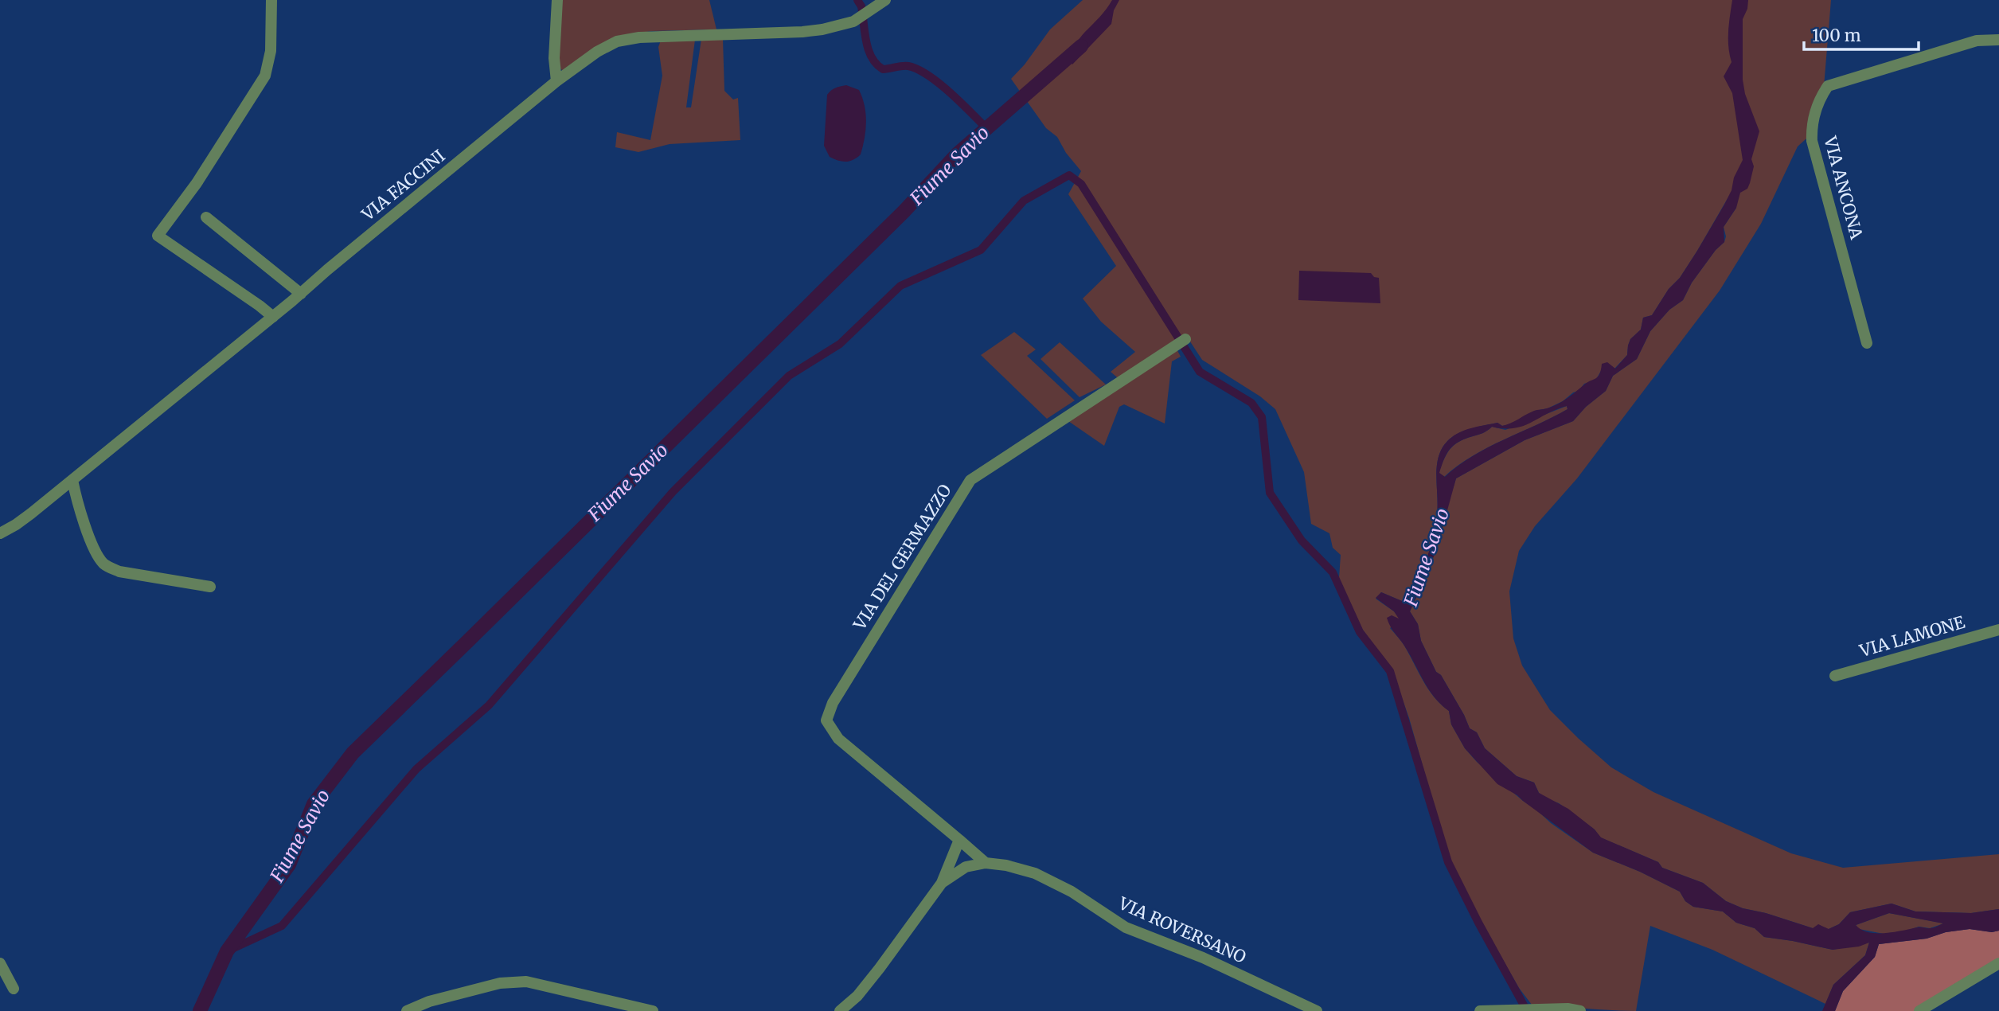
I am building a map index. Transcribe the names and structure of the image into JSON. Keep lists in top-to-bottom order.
{
  "streets": {
    "street": [
      "VIA FACCINI",
      "VIA ANCONA",
      "VIA DEL GERMAZZO",
      "VIA LAMONE",
      "VIA ROVERSANO"
    ]
  },
  "crossings": [
    ["VIA DEL GERMAZZO", "VIA ROVERSANO"]
  ],
  "water": ["Fiume Savio"],
  "scale_bar": "100 m"
}
